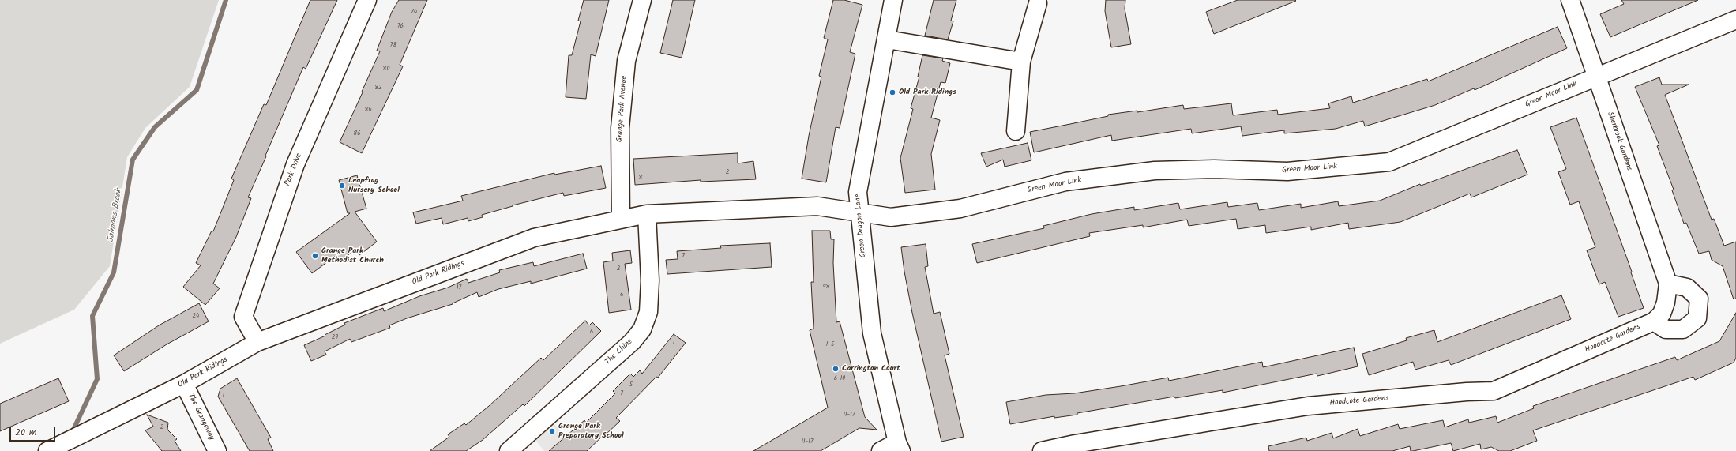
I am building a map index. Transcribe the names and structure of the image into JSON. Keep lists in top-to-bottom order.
{
  "streets": {
    "street": [
      "Green Moor Link",
      "Grange Park Avenue",
      "Sherbrook Gardens",
      "Park Drive",
      "Green Dragon Lane",
      "Old Park Ridings",
      "Hoodcote Gardens",
      "The Chine",
      "The Grangeway"
    ]
  },
  "crossings": [
    ["Green Moor Link", "Sherbrook Gardens"],
    ["Green Moor Link", "Green Dragon Lane"],
    ["Green Moor Link", "Old Park Ridings"],
    ["Grange Park Avenue", "Old Park Ridings"],
    ["Sherbrook Gardens", "Hoodcote Gardens"],
    ["Park Drive", "Old Park Ridings"],
    ["Green Dragon Lane", "Old Park Ridings"],
    ["Old Park Ridings", "The Chine"],
    ["Old Park Ridings", "The Grangeway"]
  ],
  "water": ["Salmons Brook"],
  "places": [
    "Old Park Ridings",
    "Leapfrog Nursery School",
    "Grange Park Methodist Church",
    "Carrington Court",
    "Grange Park Preparatory School"
  ],
  "house_numbers": [
    "74",
    "76",
    "78",
    "80",
    "82",
    "84",
    "86",
    "2",
    "8",
    "7",
    "2",
    "98",
    "17",
    "4",
    "24",
    "6",
    "29",
    "1",
    "1-5",
    "6-10",
    "5",
    "7",
    "1",
    "11-17",
    "2",
    "11-17"
  ],
  "scale_bar": "20 m"
}
